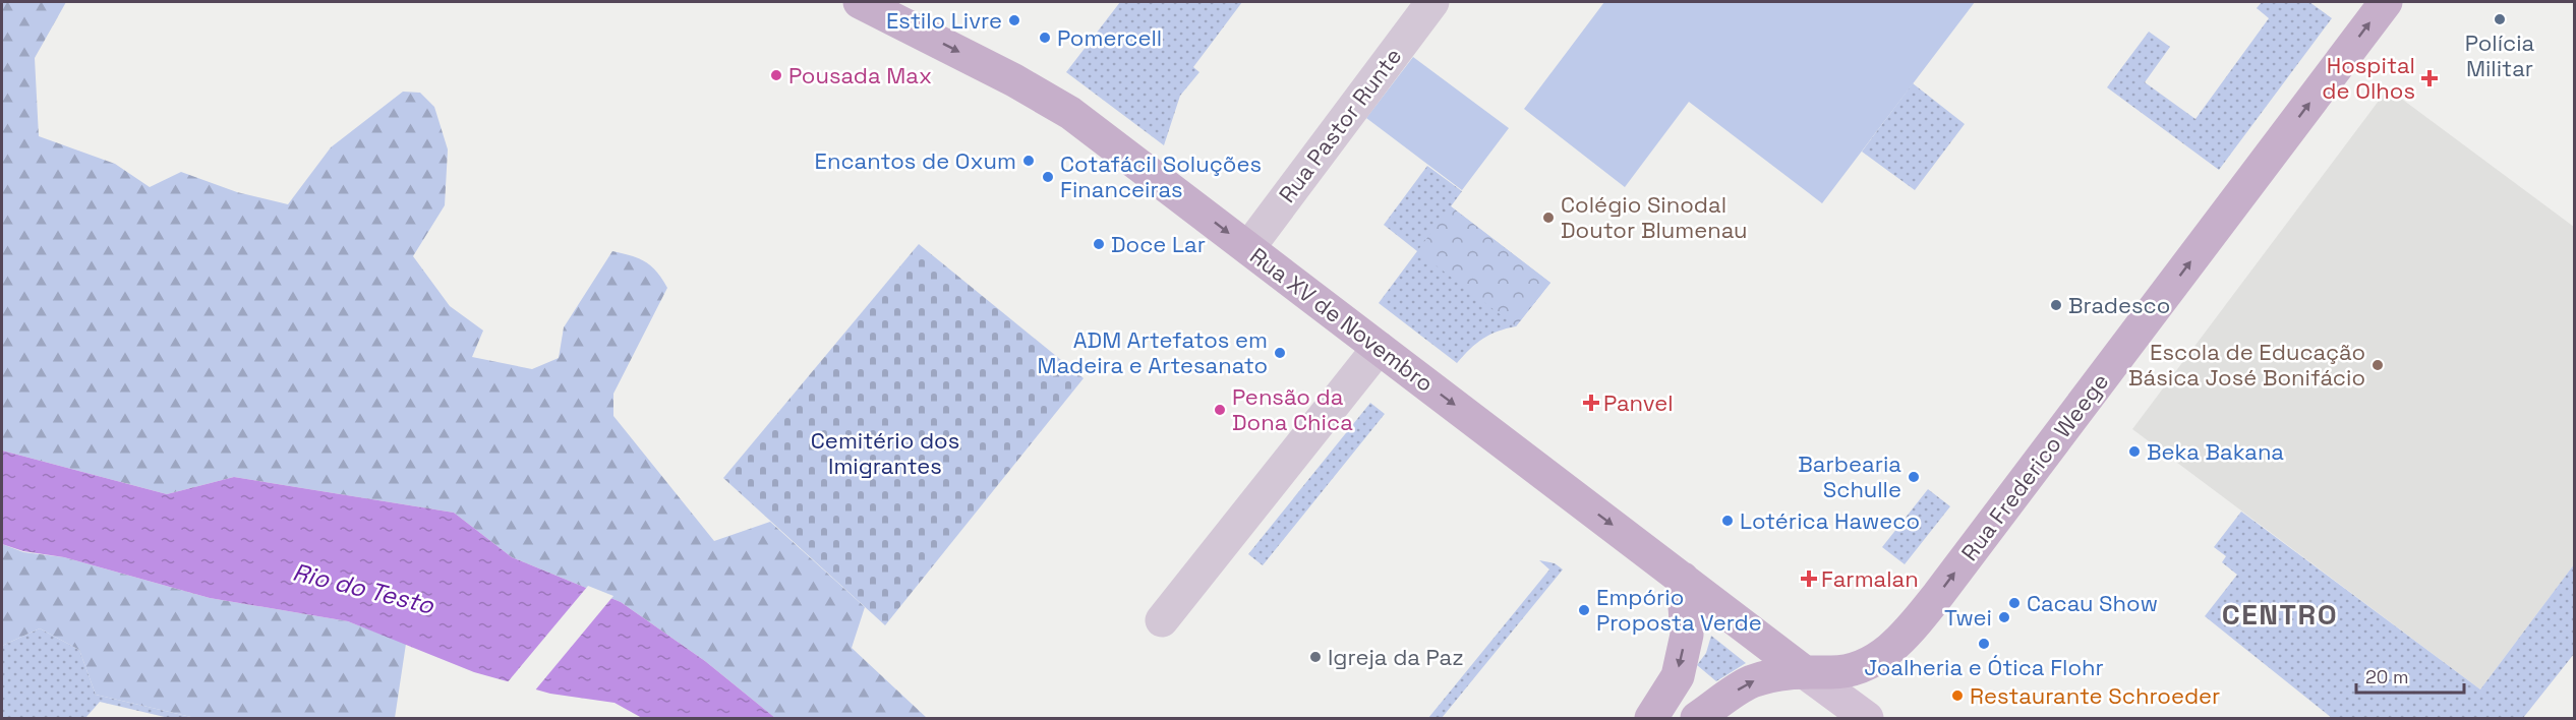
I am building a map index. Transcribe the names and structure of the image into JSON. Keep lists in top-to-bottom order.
{
  "streets": {
    "main road": ["Rua XV de Novembro", "Rua Frederico Weege"],
    "street": ["Rua Pastor Runte"]
  },
  "crossings": [
    ["Rua Pastor Runte", "Rua XV de Novembro"],
    ["Rua XV de Novembro", "Rua Frederico Weege"]
  ],
  "one_way": ["Rua XV de Novembro", "Rua Frederico Weege"],
  "districts": ["CENTRO"],
  "water": ["Rio do Testo"],
  "parks": ["Cemitério dos Imigrantes"],
  "places": {
    "other": [
      "Polícia Militar",
      "Estilo Livre",
      "Pomercell",
      "Pousada Max",
      "Encantos de Oxum",
      "Cotafácil Soluções Financeiras",
      "Colégio Sinodal Doutor Blumenau",
      "Doce Lar",
      "Bradesco",
      "ADM Artefatos em Madeira e Artesanato",
      "Escola de Educação Básica José Bonifácio",
      "Pensão da Dona Chica",
      "Beka Bakana",
      "Barbearia Schulle",
      "Lotérica Haweco",
      "Cacau Show",
      "Empório Proposta Verde",
      "Twei",
      "Joalheria e Ótica Flohr",
      "Igreja da Paz",
      "Restaurante Schroeder"
    ],
    "health": ["Hospital de Olhos", "Panvel", "Farmalan"]
  },
  "scale_bar": "20 m"
}
